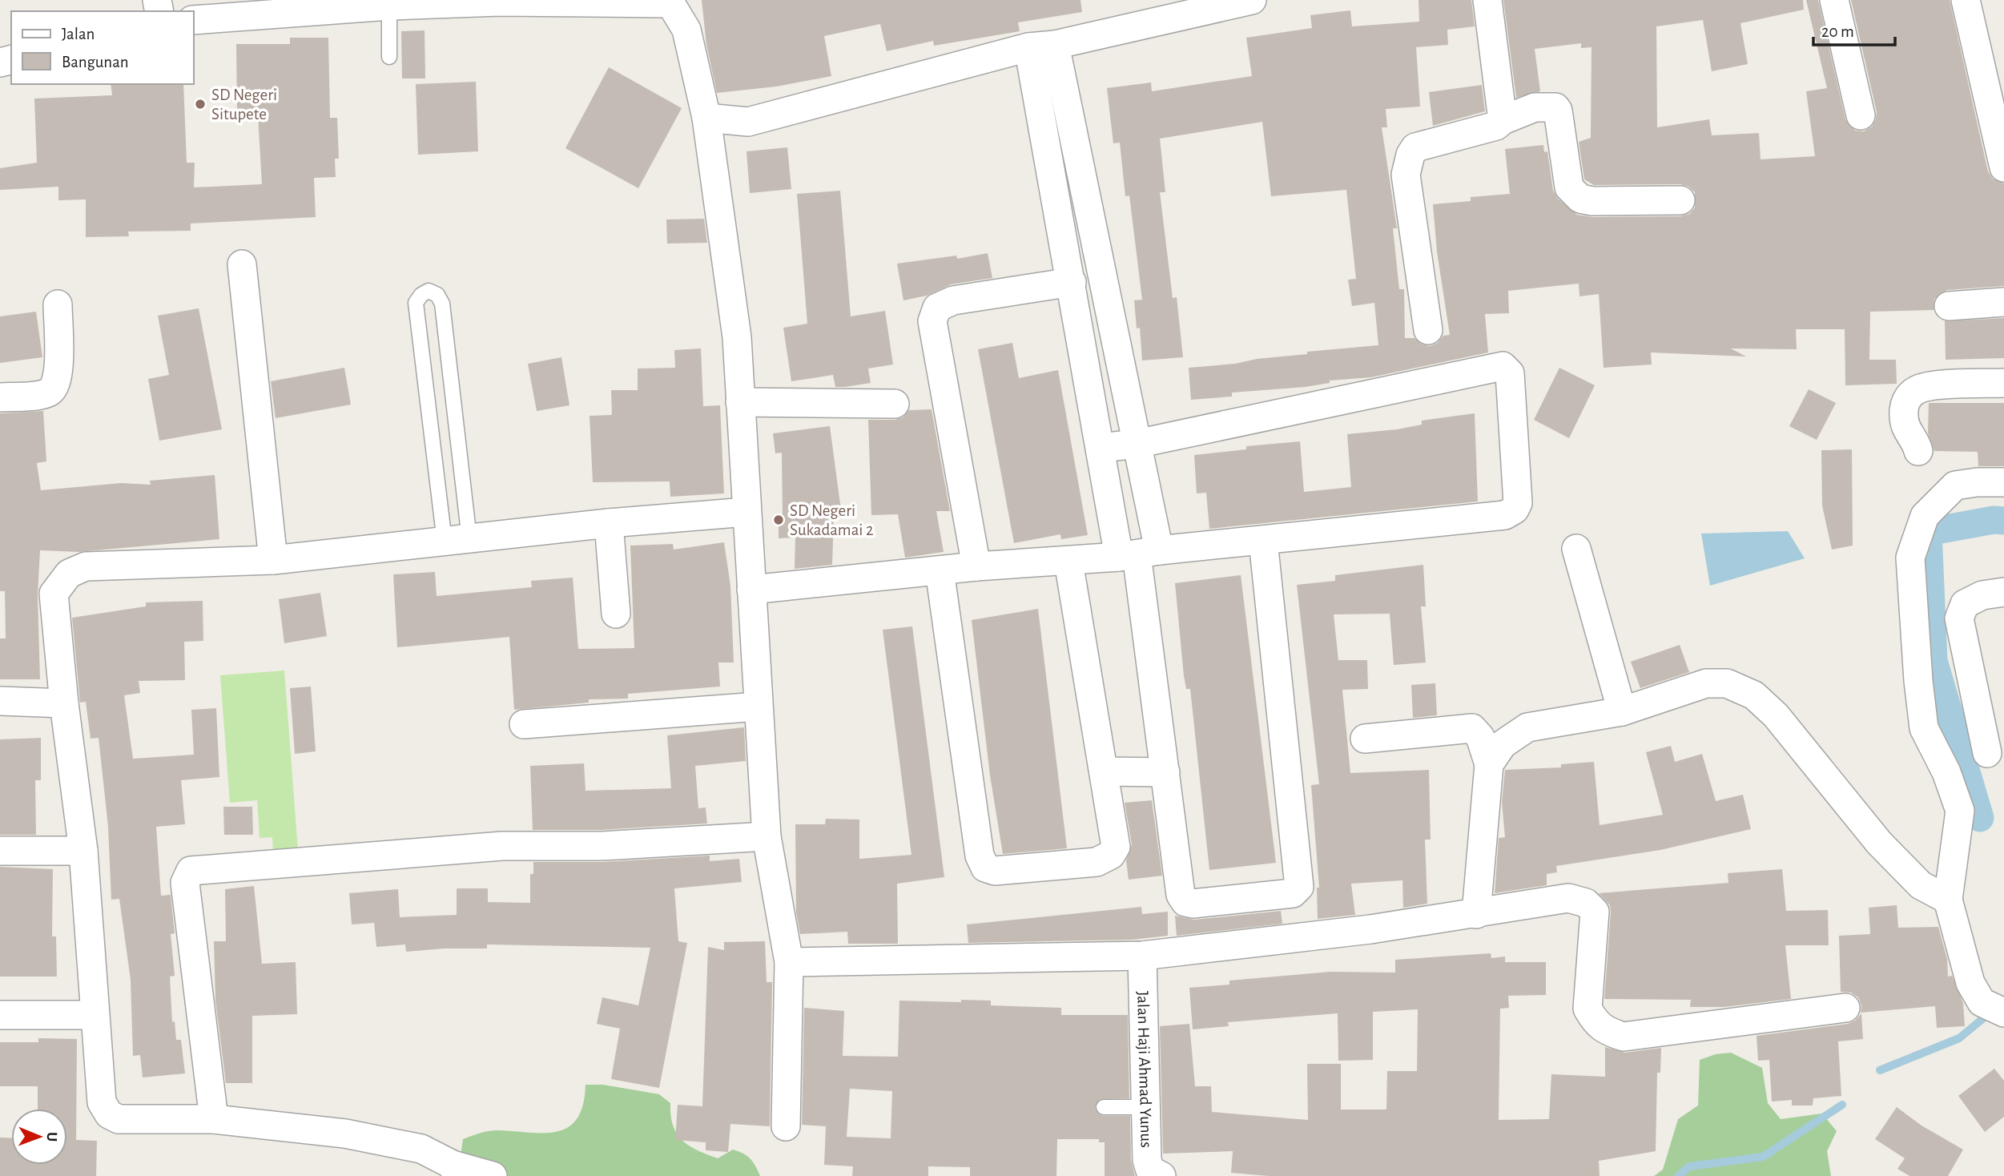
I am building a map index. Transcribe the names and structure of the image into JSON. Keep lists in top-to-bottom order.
{
  "streets": {
    "street": ["Jalan Haji Ahmad Yunus"]
  },
  "places": ["SD Negeri Situpete", "SD Negeri Sukadamai 2"],
  "legend": ["Jalan", "Bangunan"],
  "scale_bar": "20 m",
  "north": "right"
}
